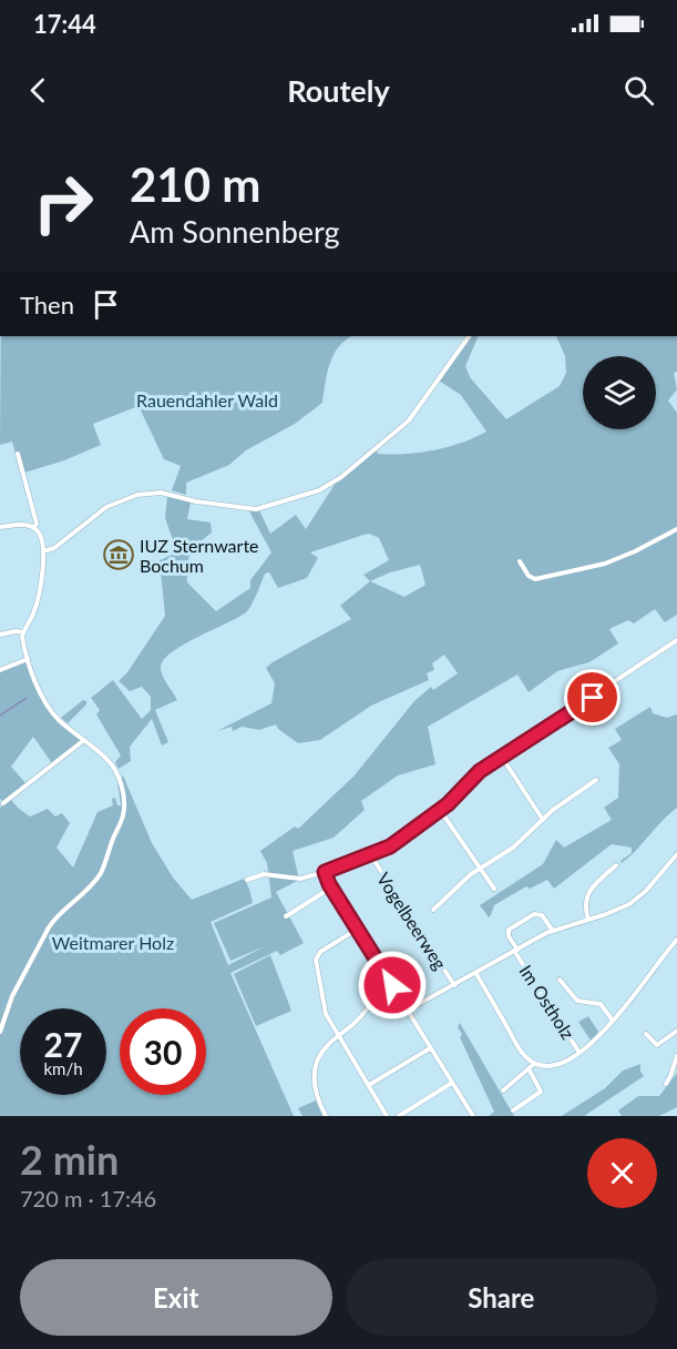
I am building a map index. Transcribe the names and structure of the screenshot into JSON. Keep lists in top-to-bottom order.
{
  "streets": {
    "street": ["Vogelbeerweg", "Im Ostholz"]
  },
  "crossings": [
    ["Vogelbeerweg", "Im Ostholz"]
  ],
  "parks": ["Rauendahler Wald", "Weitmarer Holz"],
  "places": {
    "museum": ["IUZ Sternwarte Bochum"]
  },
  "page": {
    "status": "17:44",
    "header": "Routely",
    "turn": ["210 m", "Am Sonnenberg"],
    "then": "Then",
    "speed": "27 km/h",
    "limit": "30",
    "heading": ["2 min", "720 m · 17:46"],
    "buttons": ["Exit", "Share"]
  }
}
